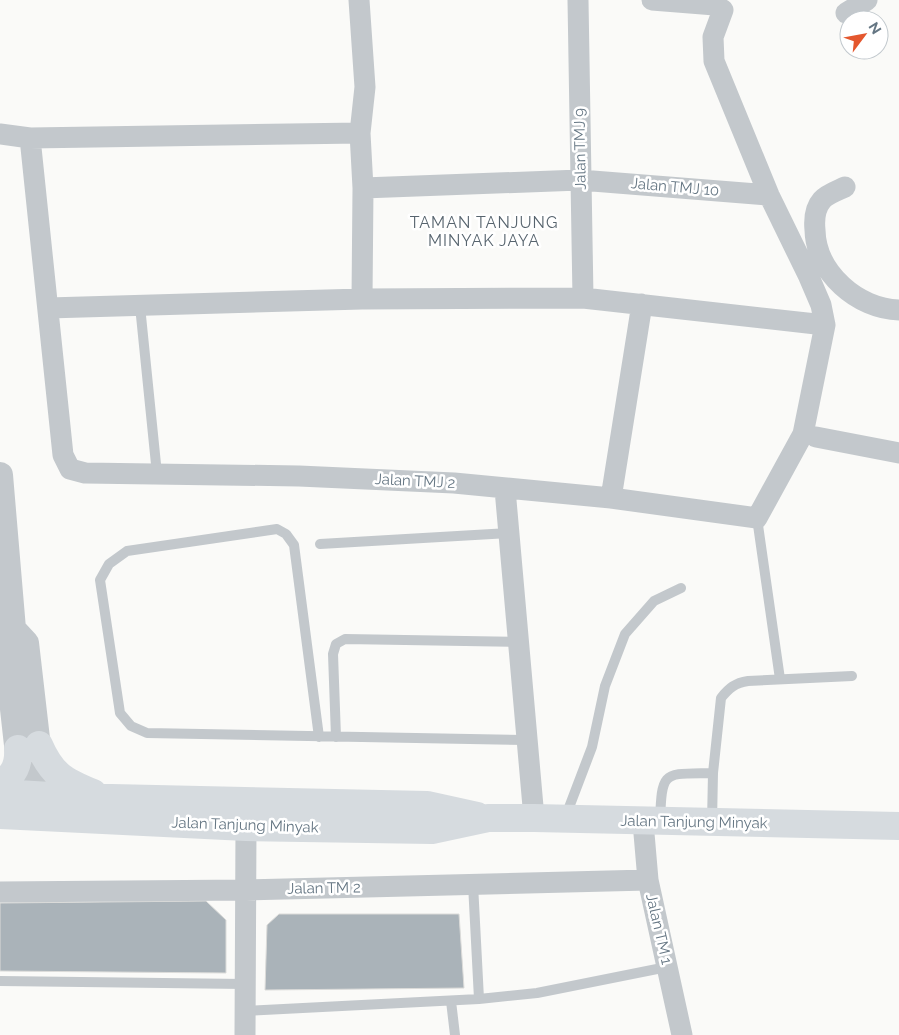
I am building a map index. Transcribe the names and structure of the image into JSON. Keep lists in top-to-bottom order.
{
  "streets": {
    "main road": ["Jalan Tanjung Minyak"],
    "street": [
      "Jalan TMJ 9",
      "Jalan TMJ 10",
      "Jalan TMJ 2",
      "Jalan TM 2",
      "Jalan TM 1"
    ]
  },
  "crossings": [
    ["Jalan TMJ 9", "Jalan TMJ 10"],
    ["Jalan Tanjung Minyak", "Jalan TM 1"],
    ["Jalan TM 2", "Jalan TM 1"]
  ],
  "districts": ["TAMAN TANJUNG MINYAK JAYA"],
  "north": "top right"
}
